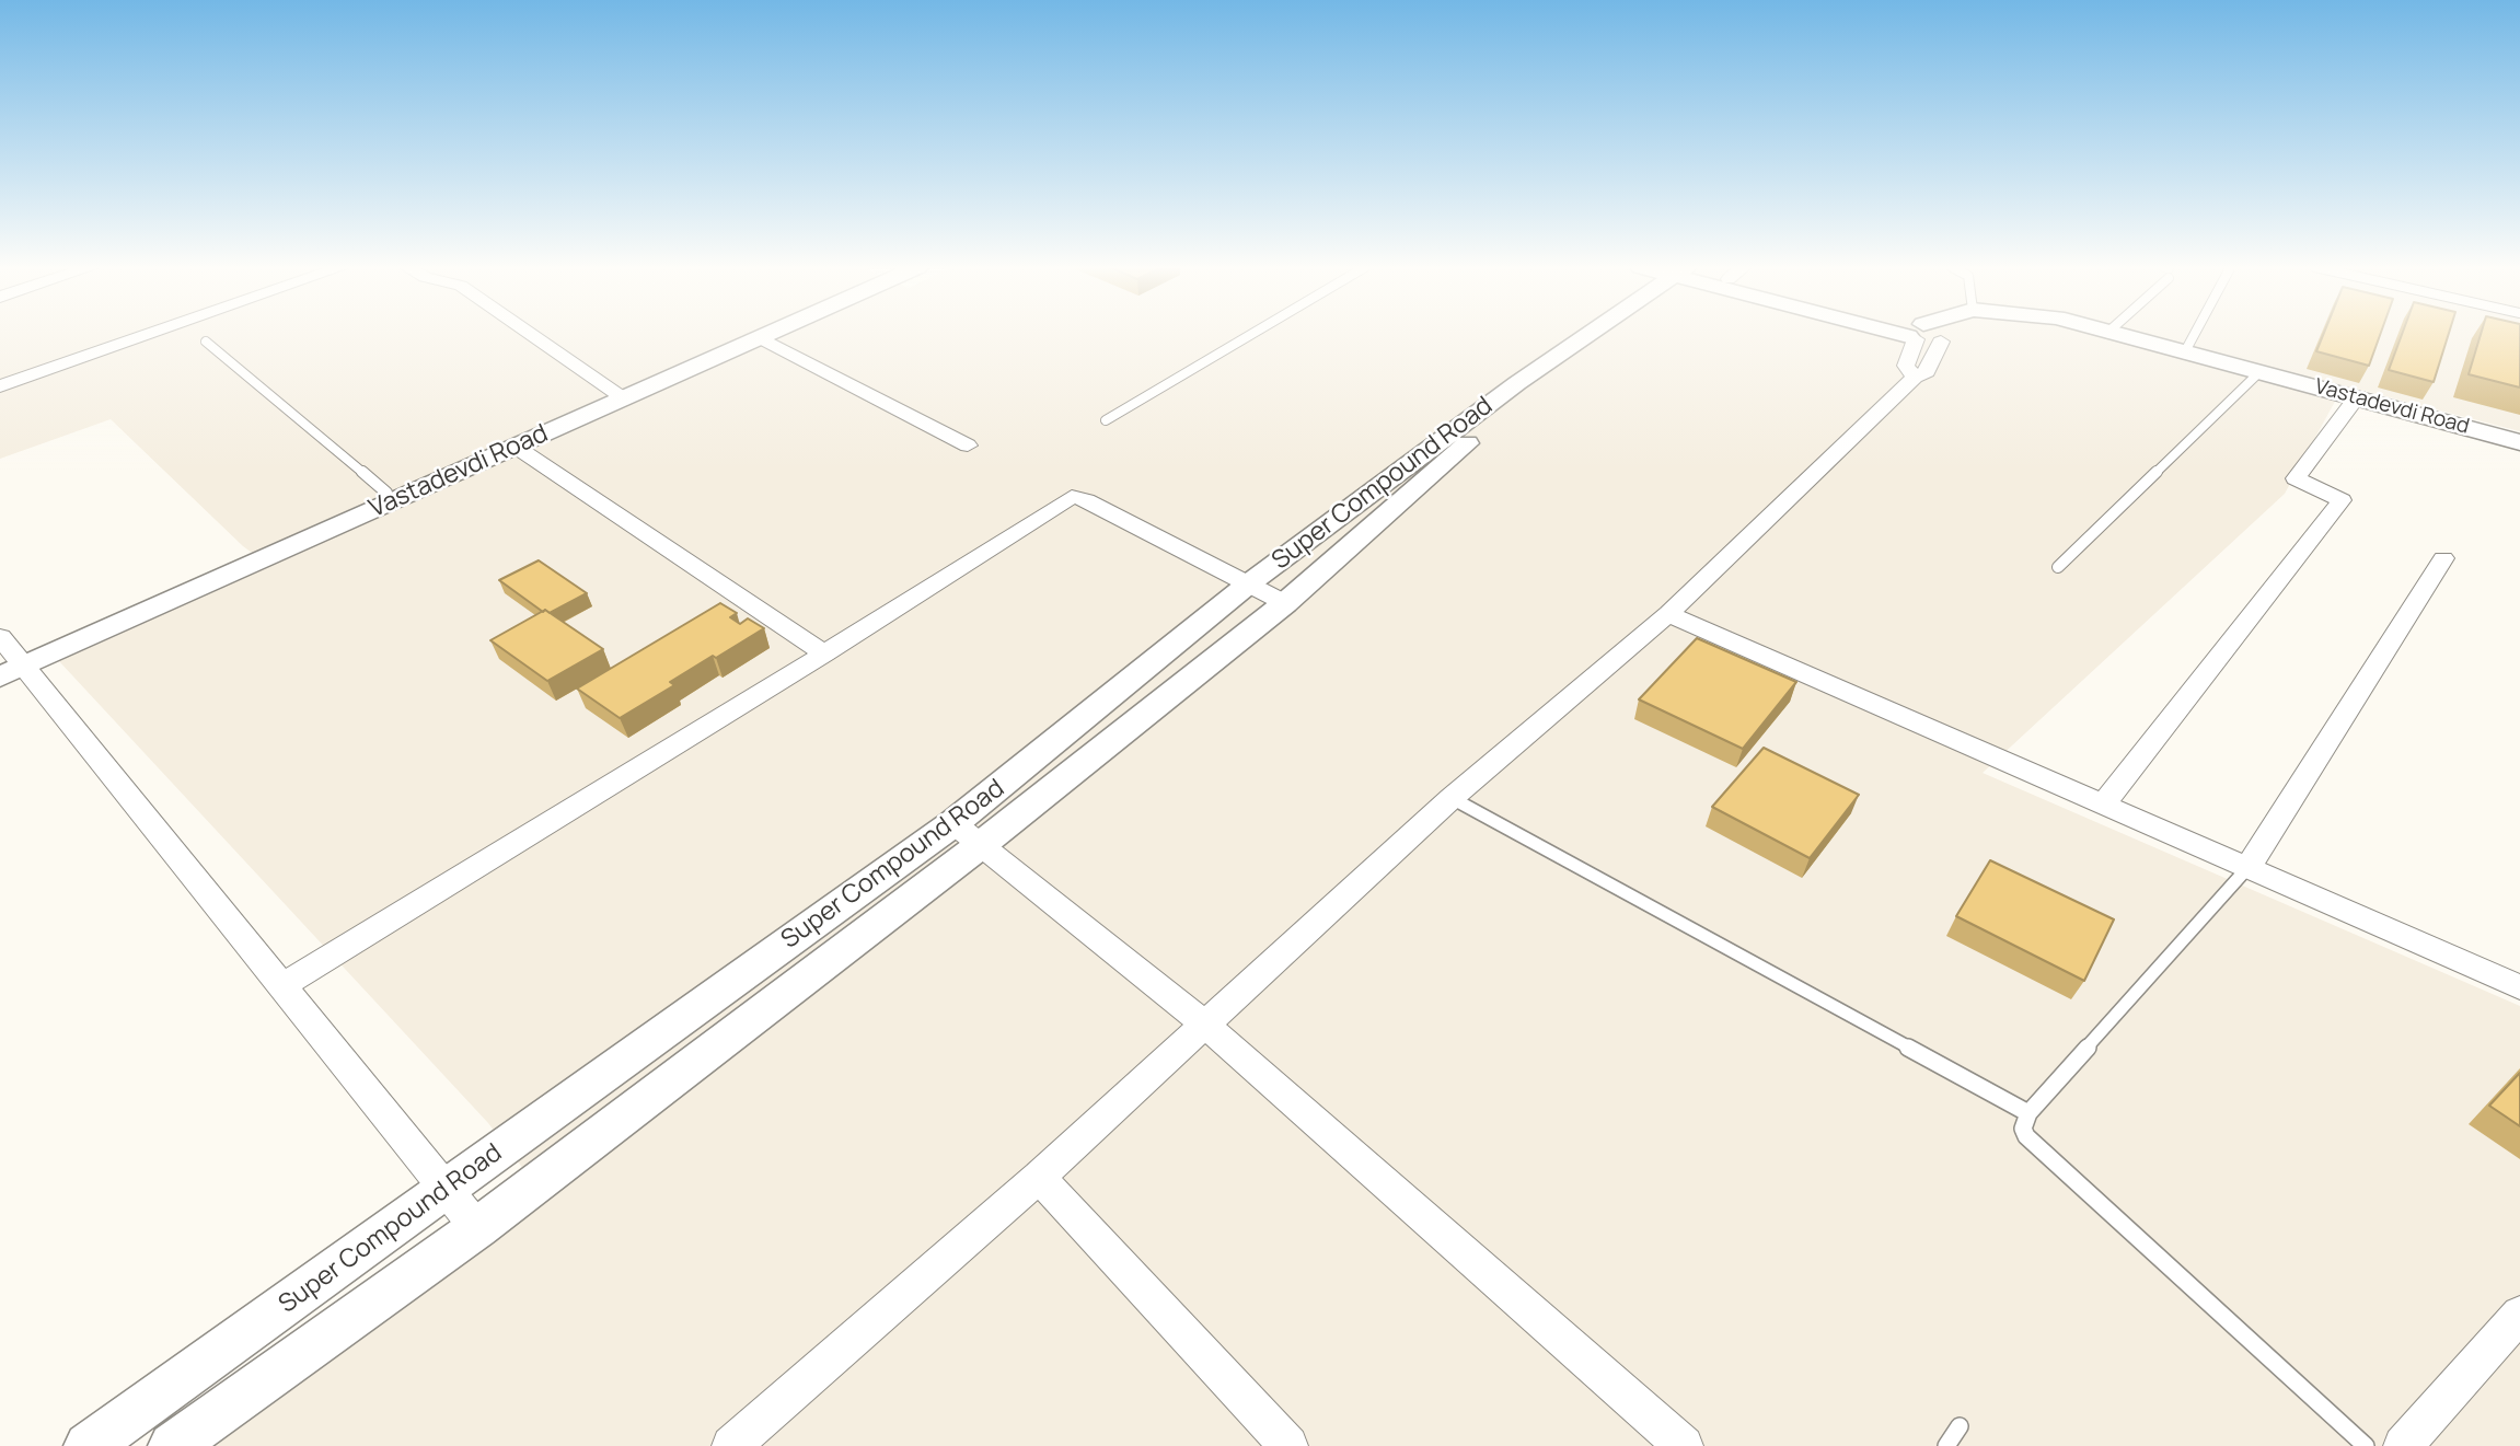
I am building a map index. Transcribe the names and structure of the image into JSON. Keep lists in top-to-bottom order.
{
  "streets": {
    "street": ["Vastadevdi Road", "Super Compound Road"]
  }
}
